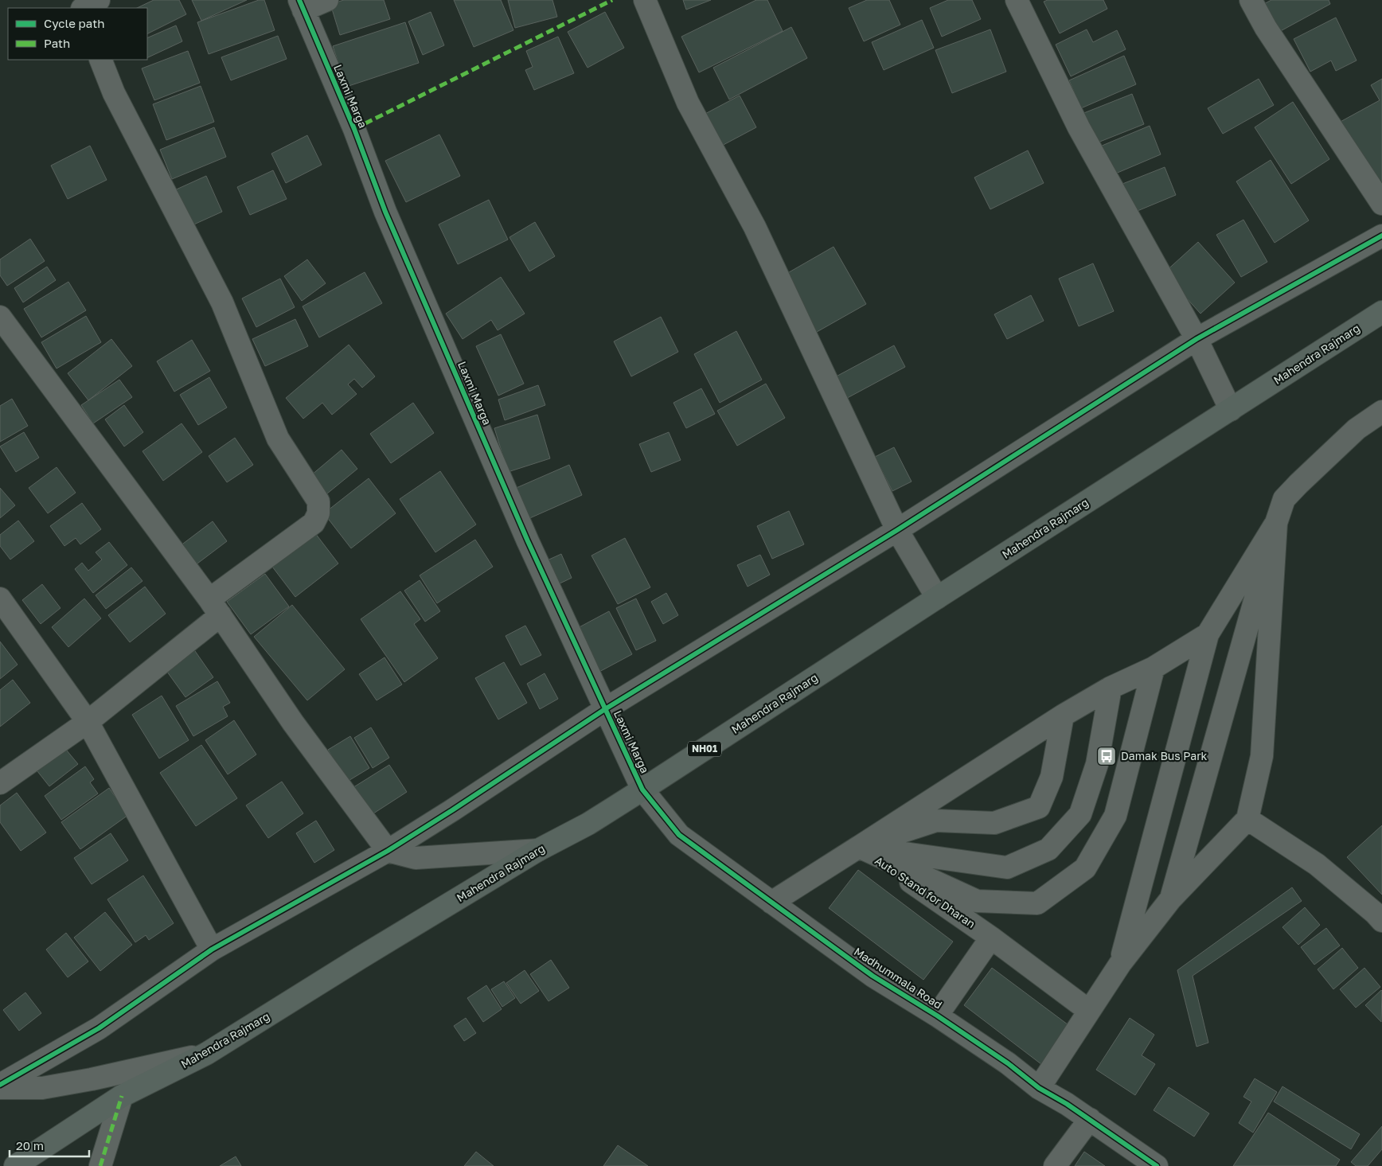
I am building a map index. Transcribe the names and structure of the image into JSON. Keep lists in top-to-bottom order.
{
  "streets": {
    "highway": ["Mahendra Rajmarg", "NH01"],
    "street": ["Laxmi Marga", "Auto Stand for Dharan", "Madhummala Road"]
  },
  "crossings": [
    ["Laxmi Marga", "Mahendra Rajmarg"],
    ["Laxmi Marga", "Madhummala Road"],
    ["Mahendra Rajmarg", "Madhummala Road"]
  ],
  "places": {
    "bus stop": ["Damak Bus Park"]
  },
  "legend": ["Cycle path", "Path"],
  "scale_bar": "20 m"
}
